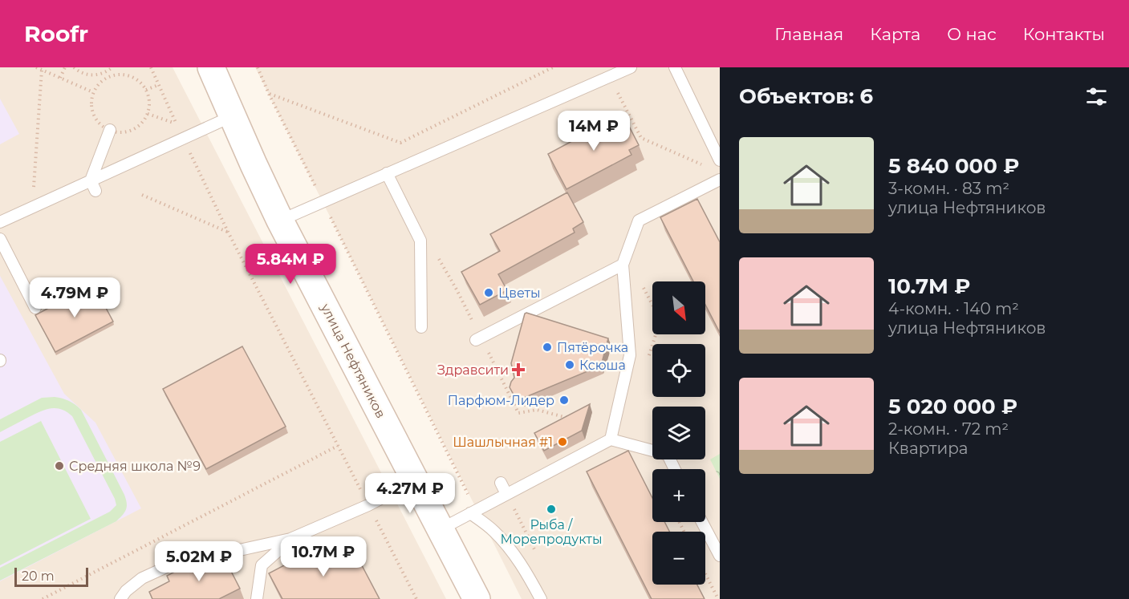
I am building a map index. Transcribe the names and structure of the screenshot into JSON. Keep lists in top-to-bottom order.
{
  "streets": {
    "main road": ["улица Нефтяников"]
  },
  "places": {
    "other": [
      "Цветы",
      "Пятёрочка",
      "Ксюша",
      "Парфюм-Лидер",
      "Шашлычная #1",
      "Средняя школа №9",
      "Рыба / Морепродукты"
    ],
    "health": ["Здравсити"]
  },
  "scale_bar": "20 m",
  "north": "bottom right",
  "page": {
    "header": "Roofr",
    "nav": [
      "Главная",
      "Карта",
      "О нас",
      "Контакты"
    ],
    "heading": "Объектов: 6",
    "price": [
      "14M ₽",
      "5.84M ₽",
      "4.79M ₽",
      "4.27M ₽",
      "10.7M ₽",
      "5.02M ₽"
    ],
    "list": [
      {
        "name": "5 840 000 ₽",
        "note": "3-комн. · 83 m² · улица Нефтяников"
      },
      {
        "name": "10.7M ₽",
        "note": "4-комн. · 140 m² · улица Нефтяников"
      },
      {
        "name": "5 020 000 ₽",
        "note": "2-комн. · 72 m² · Квартира"
      }
    ],
    "map_buttons": ["+", "−"],
    "scale": "20 m"
  }
}
